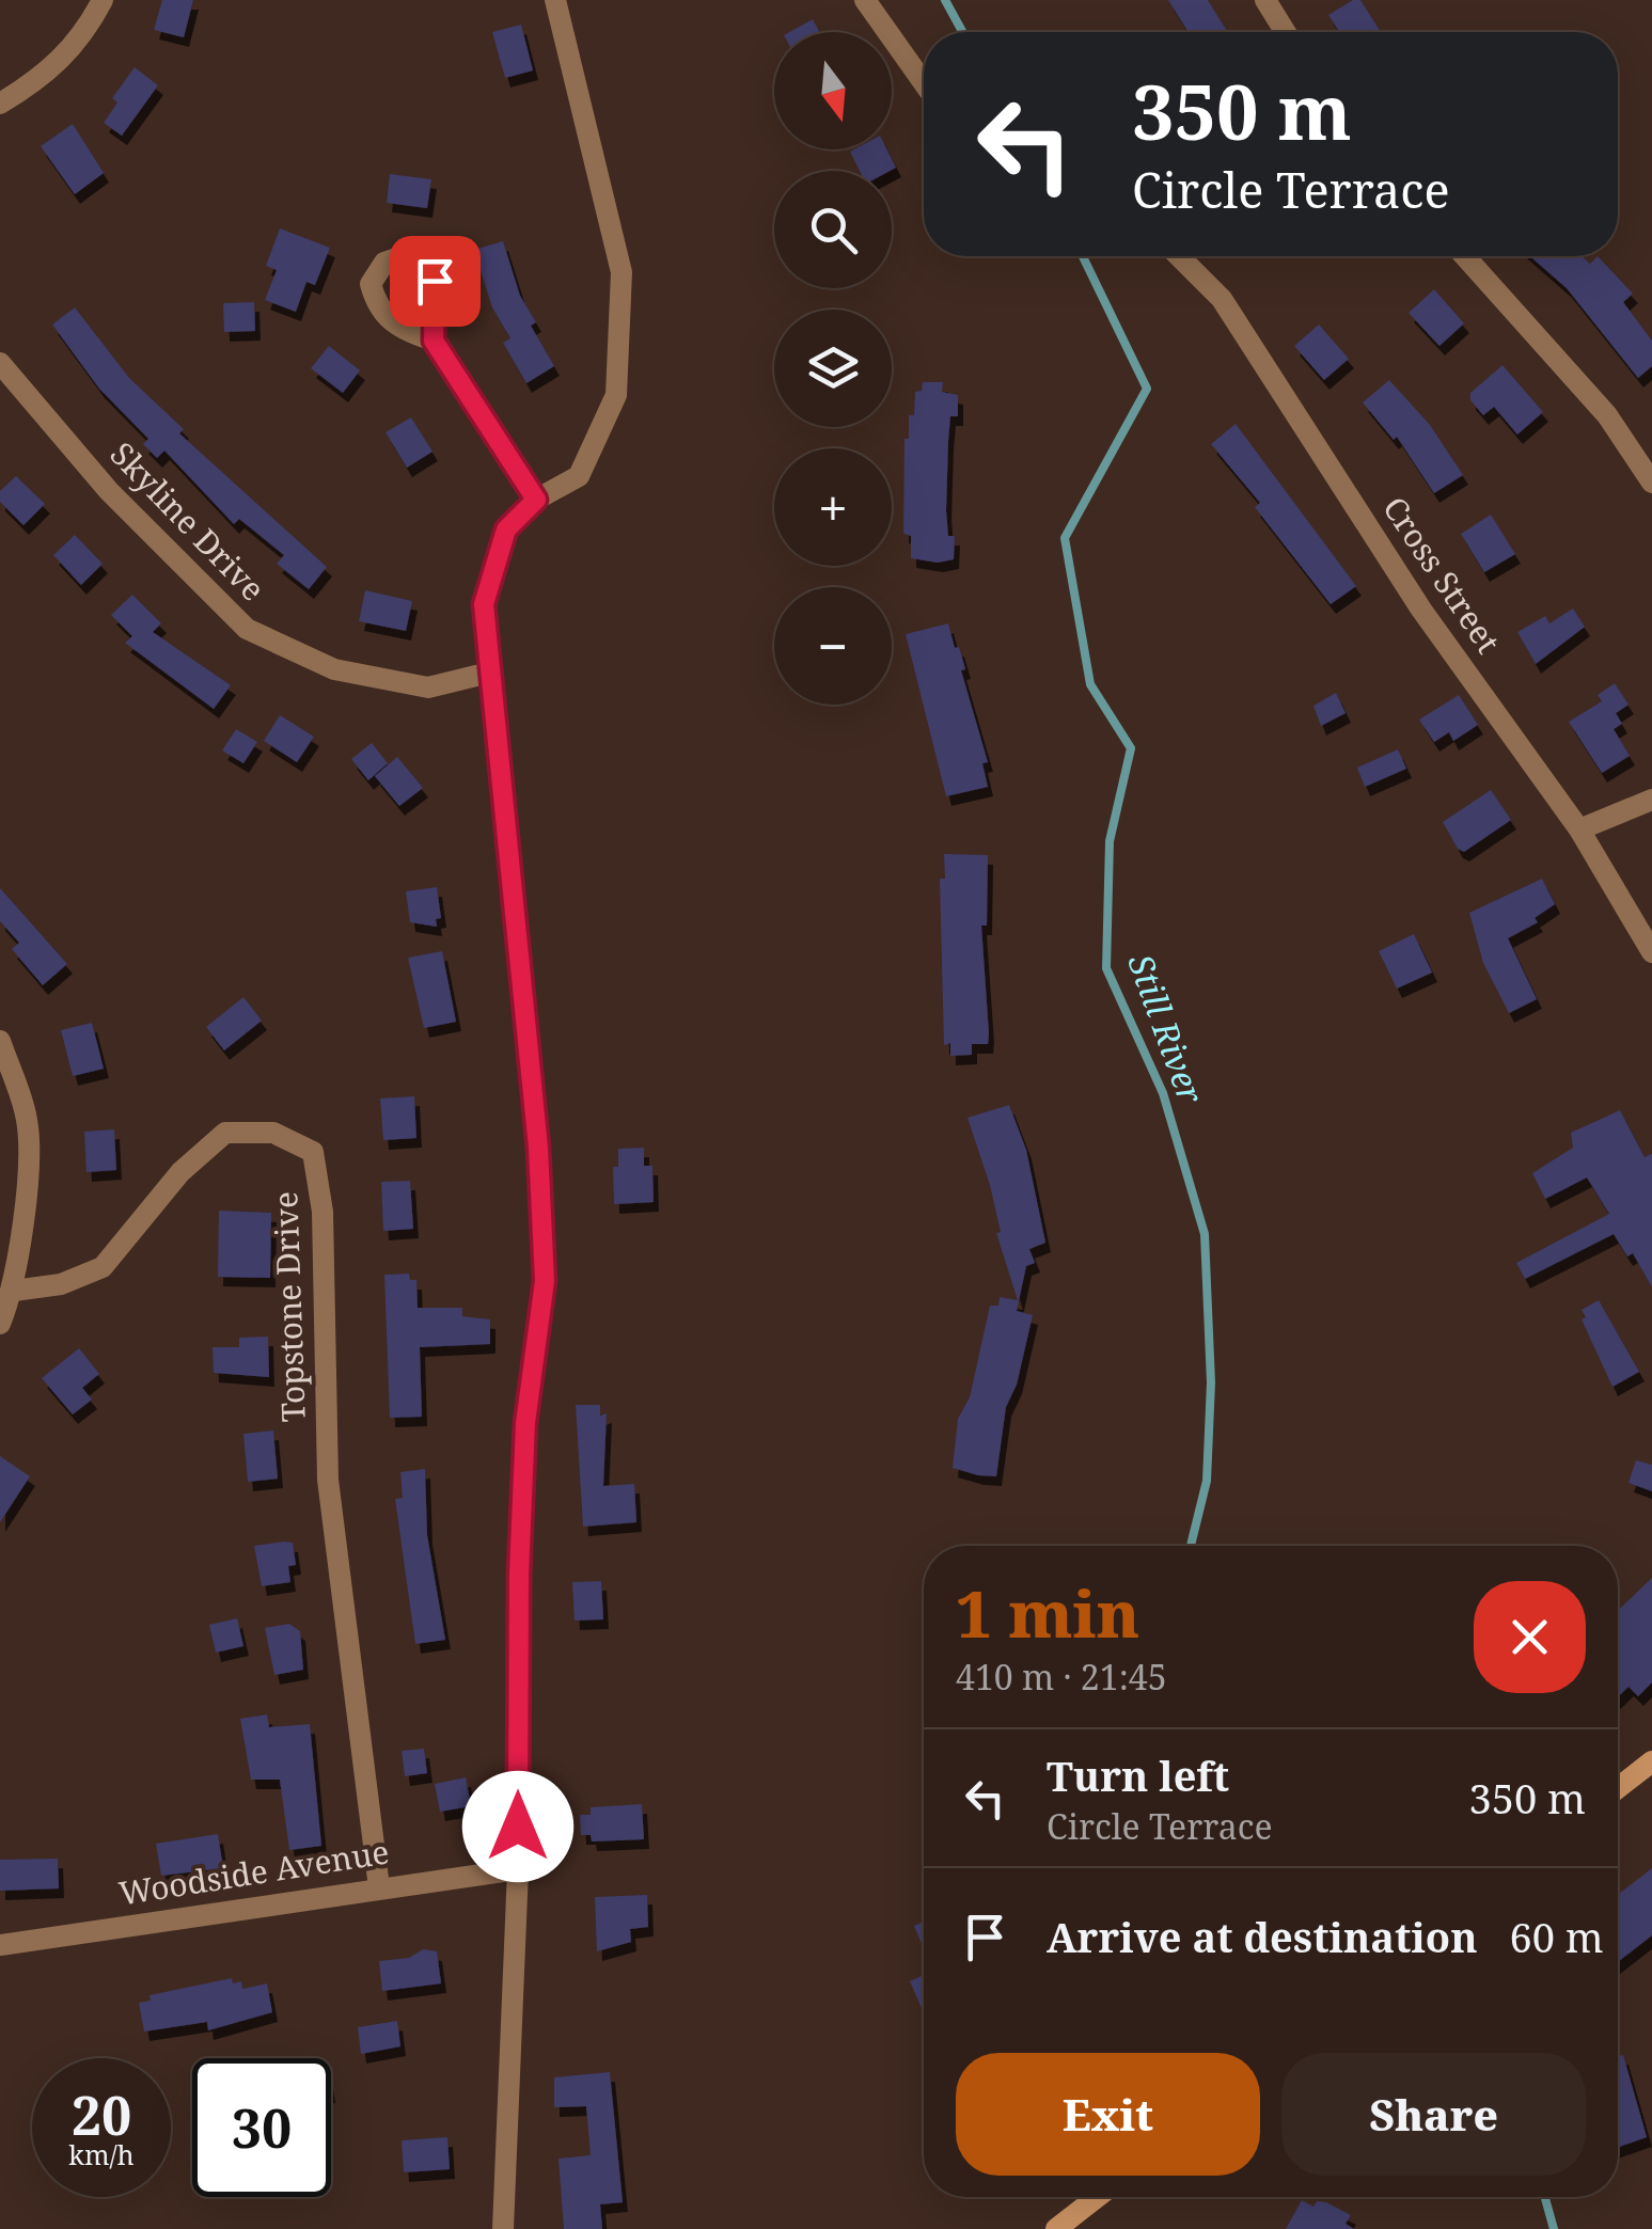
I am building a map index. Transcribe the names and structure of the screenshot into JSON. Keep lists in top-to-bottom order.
{
  "streets": {
    "street": [
      "Skyline Drive",
      "Cross Street",
      "Topstone Drive",
      "Woodside Avenue"
    ]
  },
  "crossings": [
    ["Topstone Drive", "Woodside Avenue"]
  ],
  "water": ["Still River"],
  "north": "bottom",
  "page": {
    "map_buttons": ["+", "−"],
    "turn": ["350 m", "Circle Terrace"],
    "heading": ["1 min", "410 m · 21:45"],
    "list": [
      {
        "name": "Turn left",
        "note": "Circle Terrace",
        "value": "350 m"
      },
      {
        "name": "Arrive at destination",
        "value": "60 m"
      }
    ],
    "buttons": ["Exit", "Share"],
    "speed": "20 km/h",
    "limit": "30"
  }
}
